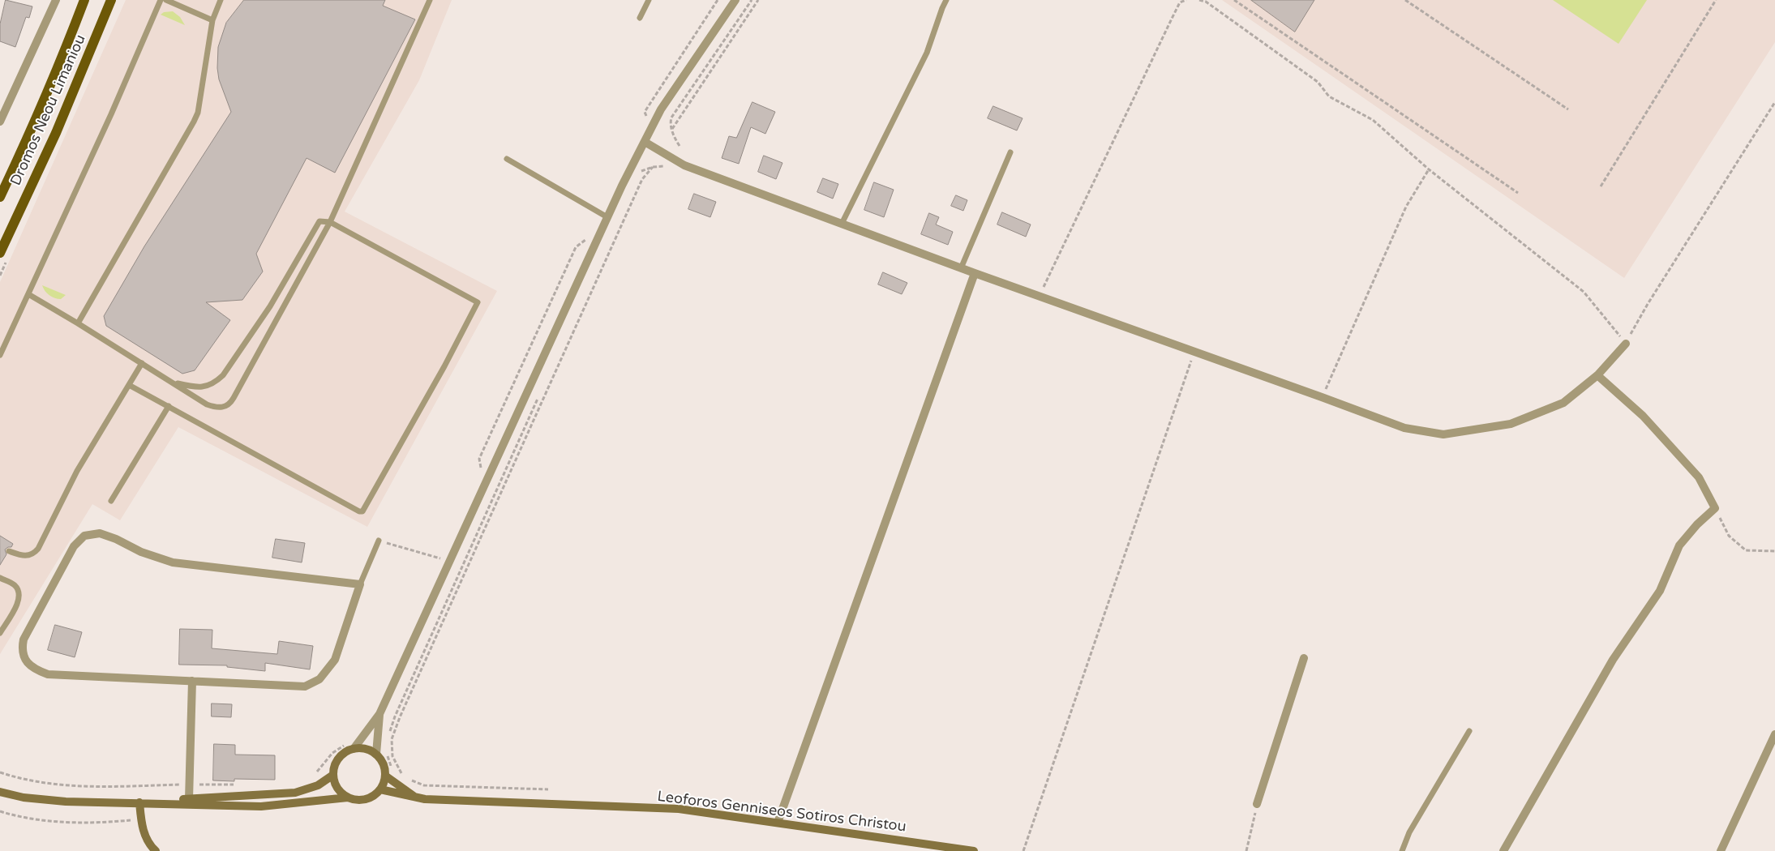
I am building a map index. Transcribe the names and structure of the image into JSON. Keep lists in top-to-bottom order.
{
  "streets": {
    "main road": ["Dromos Neou Limaniou", "Leoforos Genniseos Sotiros Christou"]
  }
}
